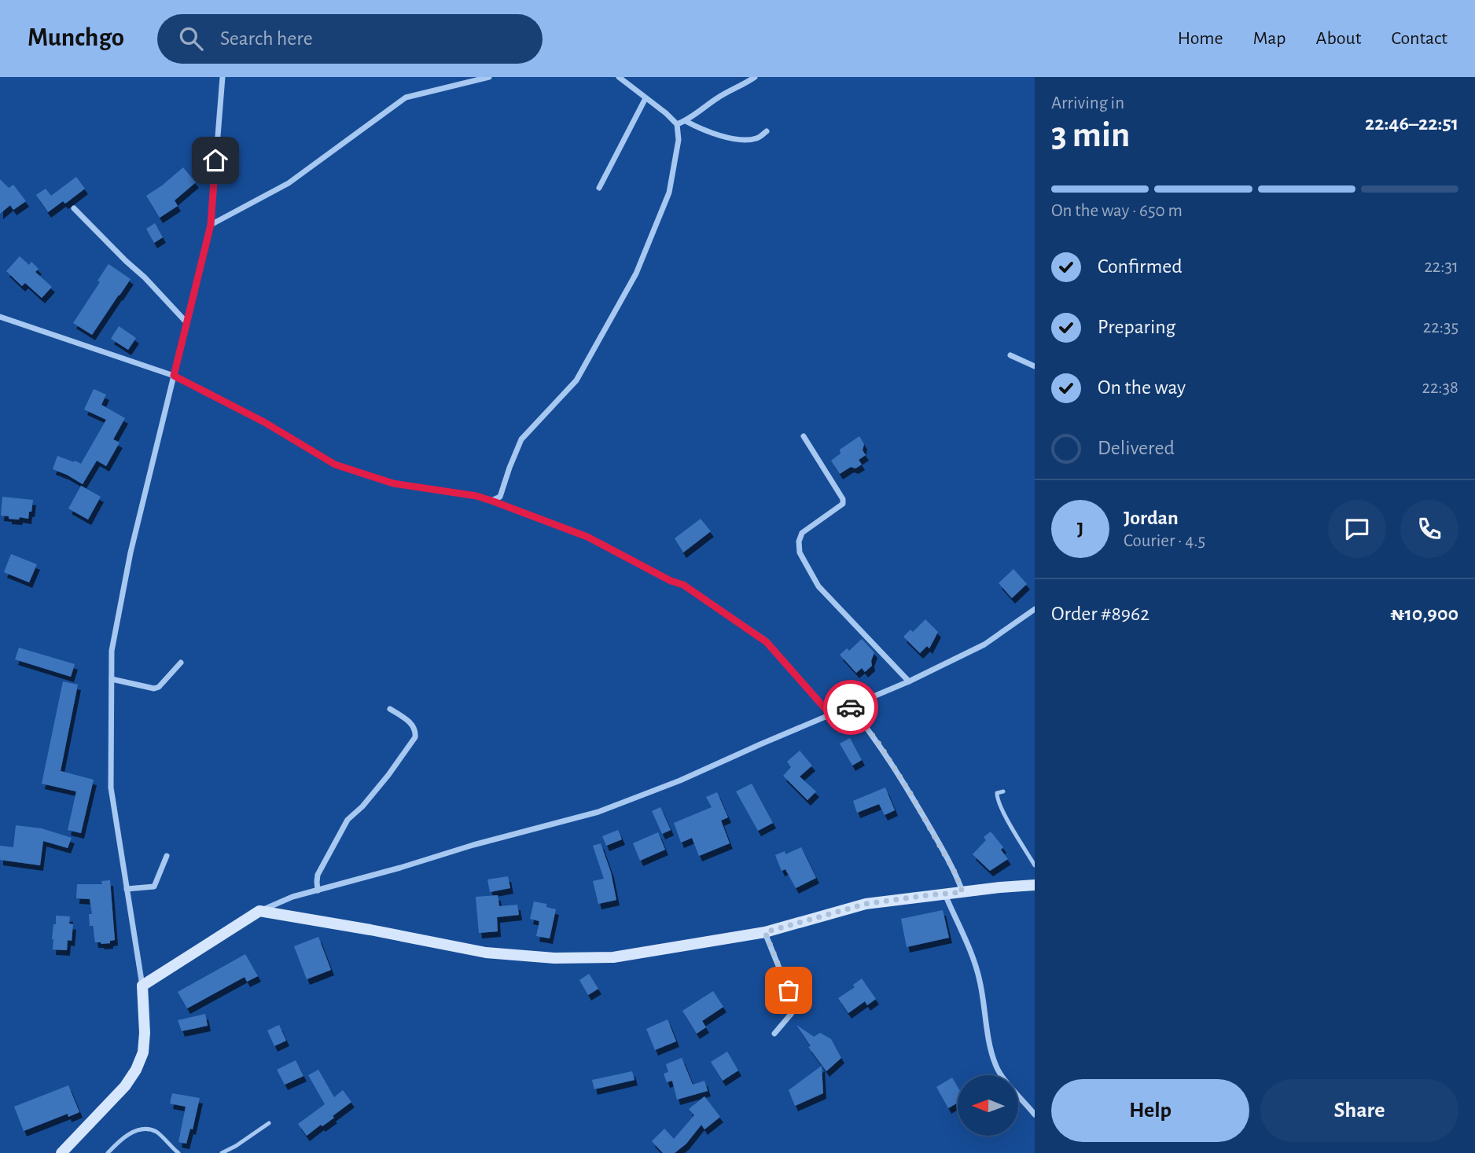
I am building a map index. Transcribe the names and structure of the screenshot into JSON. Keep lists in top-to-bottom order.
{
  "north": "left",
  "page": {
    "header": "Munchgo",
    "search": "Search here",
    "nav": [
      "Home",
      "Map",
      "About",
      "Contact"
    ],
    "heading": ["3 min", "Arriving in", "22:46–22:51"],
    "panel": [
      "Jordan",
      "Courier · 4.5",
      "Order #8962",
      "₦10,900"
    ],
    "bar": "On the way · 650 m",
    "list": [
      ["Confirmed", "22:31"],
      ["Preparing", "22:35"],
      ["On the way", "22:38"],
      "Delivered"
    ],
    "round": "J",
    "buttons": ["Help", "Share"]
  }
}
